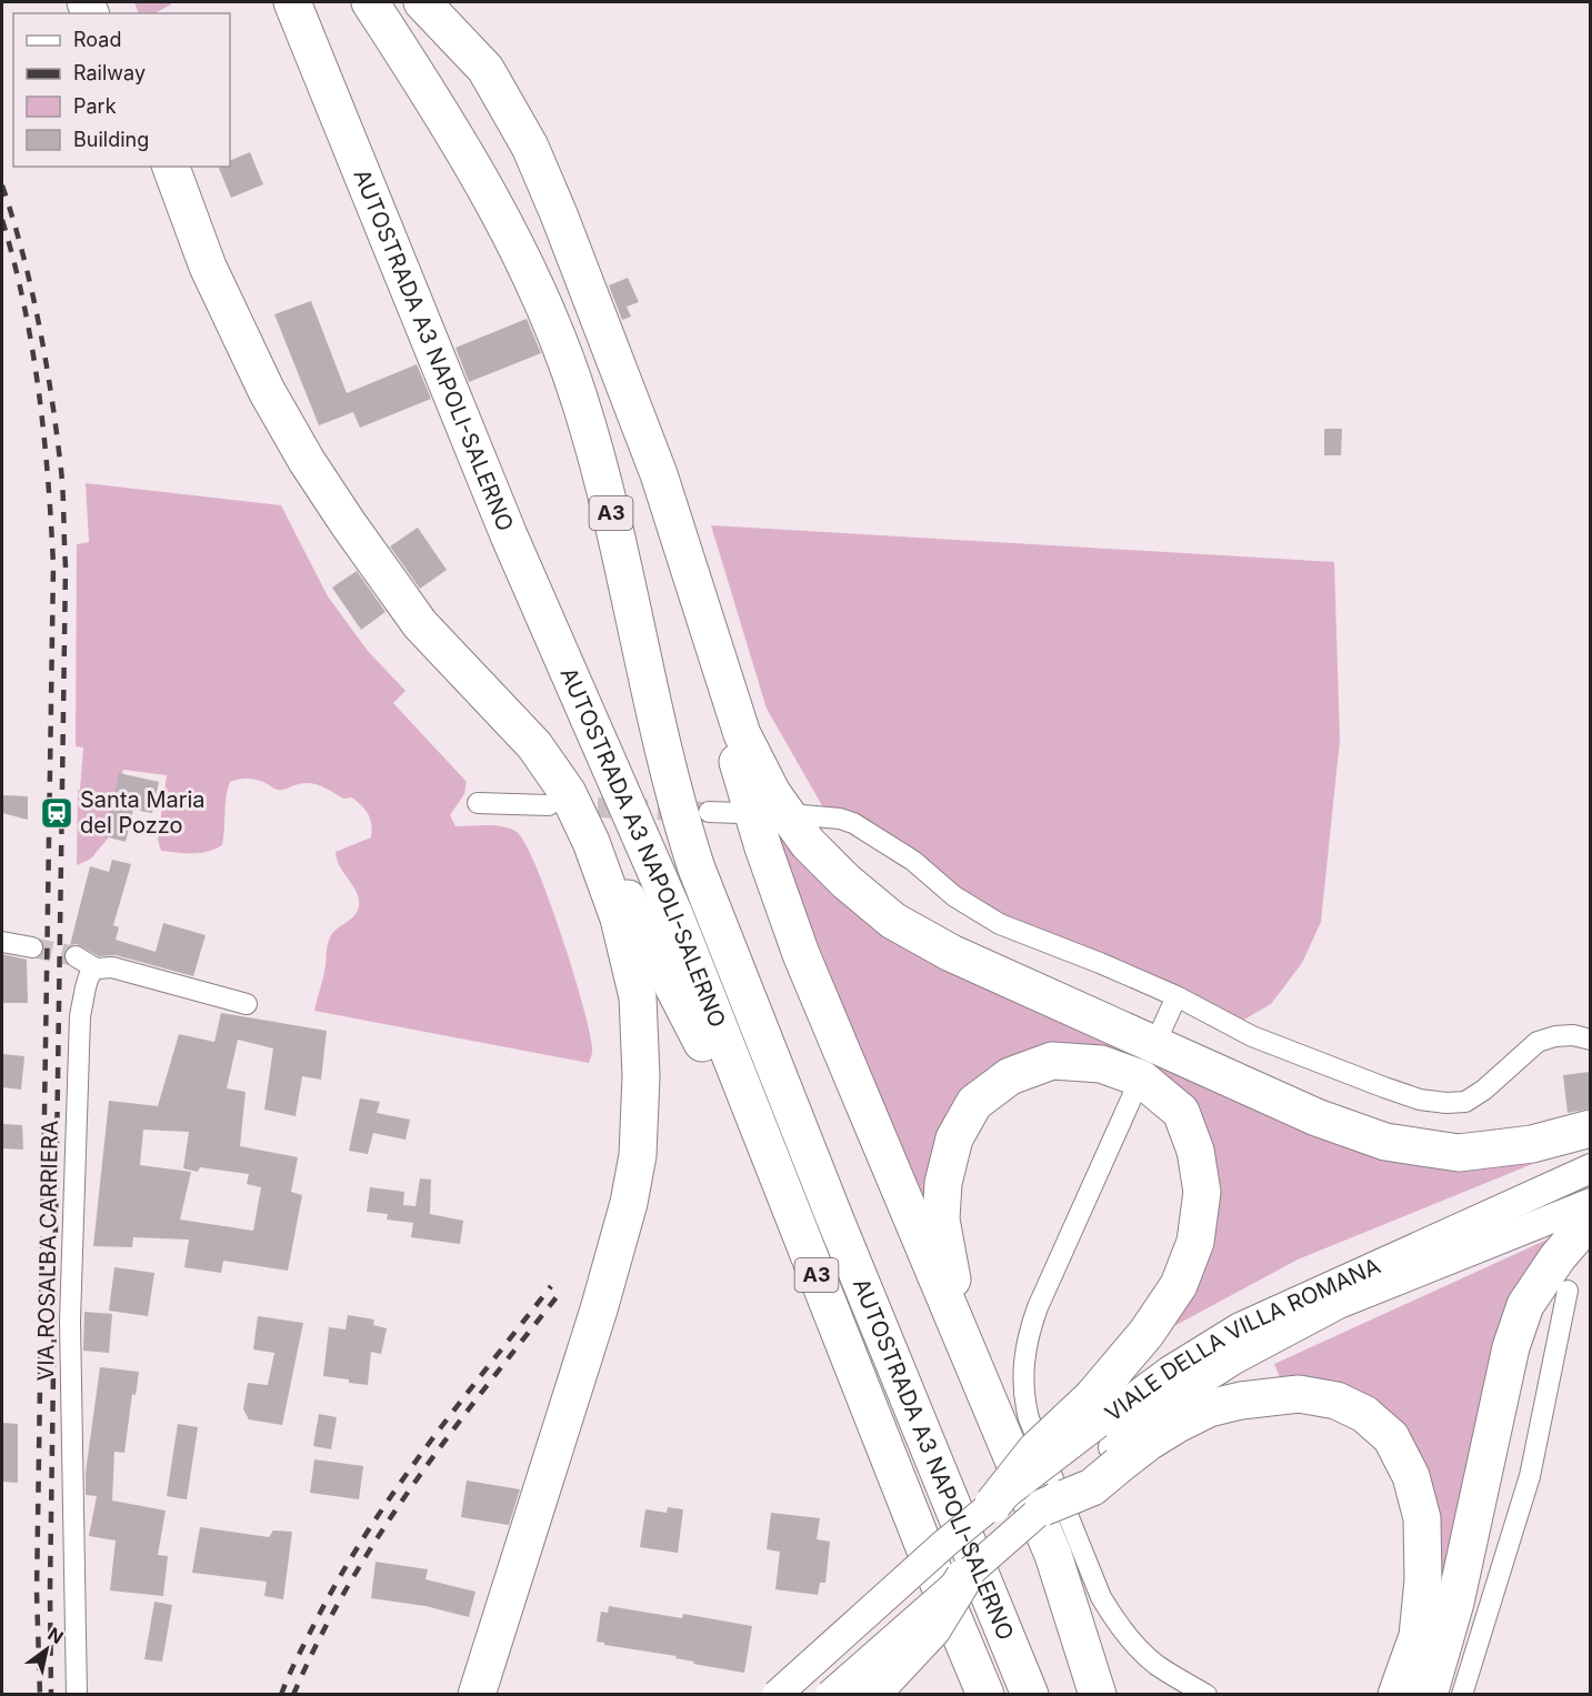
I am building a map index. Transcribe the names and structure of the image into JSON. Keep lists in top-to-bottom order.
{
  "streets": {
    "highway": ["AUTOSTRADA A3 NAPOLI-SALERNO", "A3"],
    "main road": ["VIALE DELLA VILLA ROMANA"],
    "street": ["VIA ROSALBA CARRIERA"]
  },
  "crossings": [
    ["AUTOSTRADA A3 NAPOLI-SALERNO", "A3"]
  ],
  "places": {
    "station": ["Santa Maria del Pozzo"]
  },
  "legend": [
    "Road",
    "Railway",
    "Park",
    "Building"
  ],
  "north": "top right"
}
